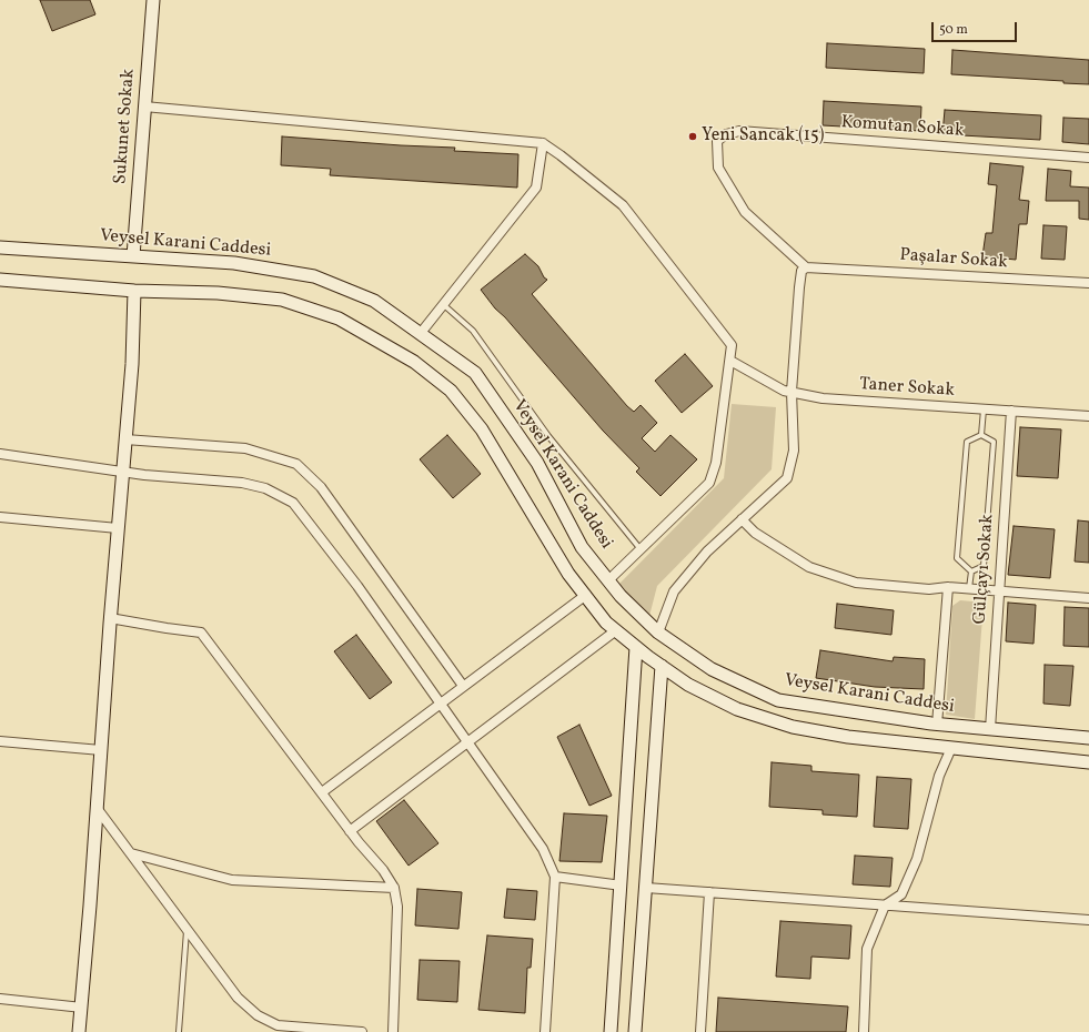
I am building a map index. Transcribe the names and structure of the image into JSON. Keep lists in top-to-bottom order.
{
  "streets": {
    "main road": ["Sukunet Sokak", "Veysel Karani Caddesi"],
    "street": [
      "Komutan Sokak",
      "Paşalar Sokak",
      "Taner Sokak",
      "Gülçayı Sokak"
    ]
  },
  "crossings": [
    ["Sukunet Sokak", "Veysel Karani Caddesi"],
    ["Komutan Sokak", "Paşalar Sokak"],
    ["Veysel Karani Caddesi", "Gülçayı Sokak"],
    ["Taner Sokak", "Gülçayı Sokak"]
  ],
  "places": ["Yeni Sancak (15)"],
  "scale_bar": "50 m"
}
